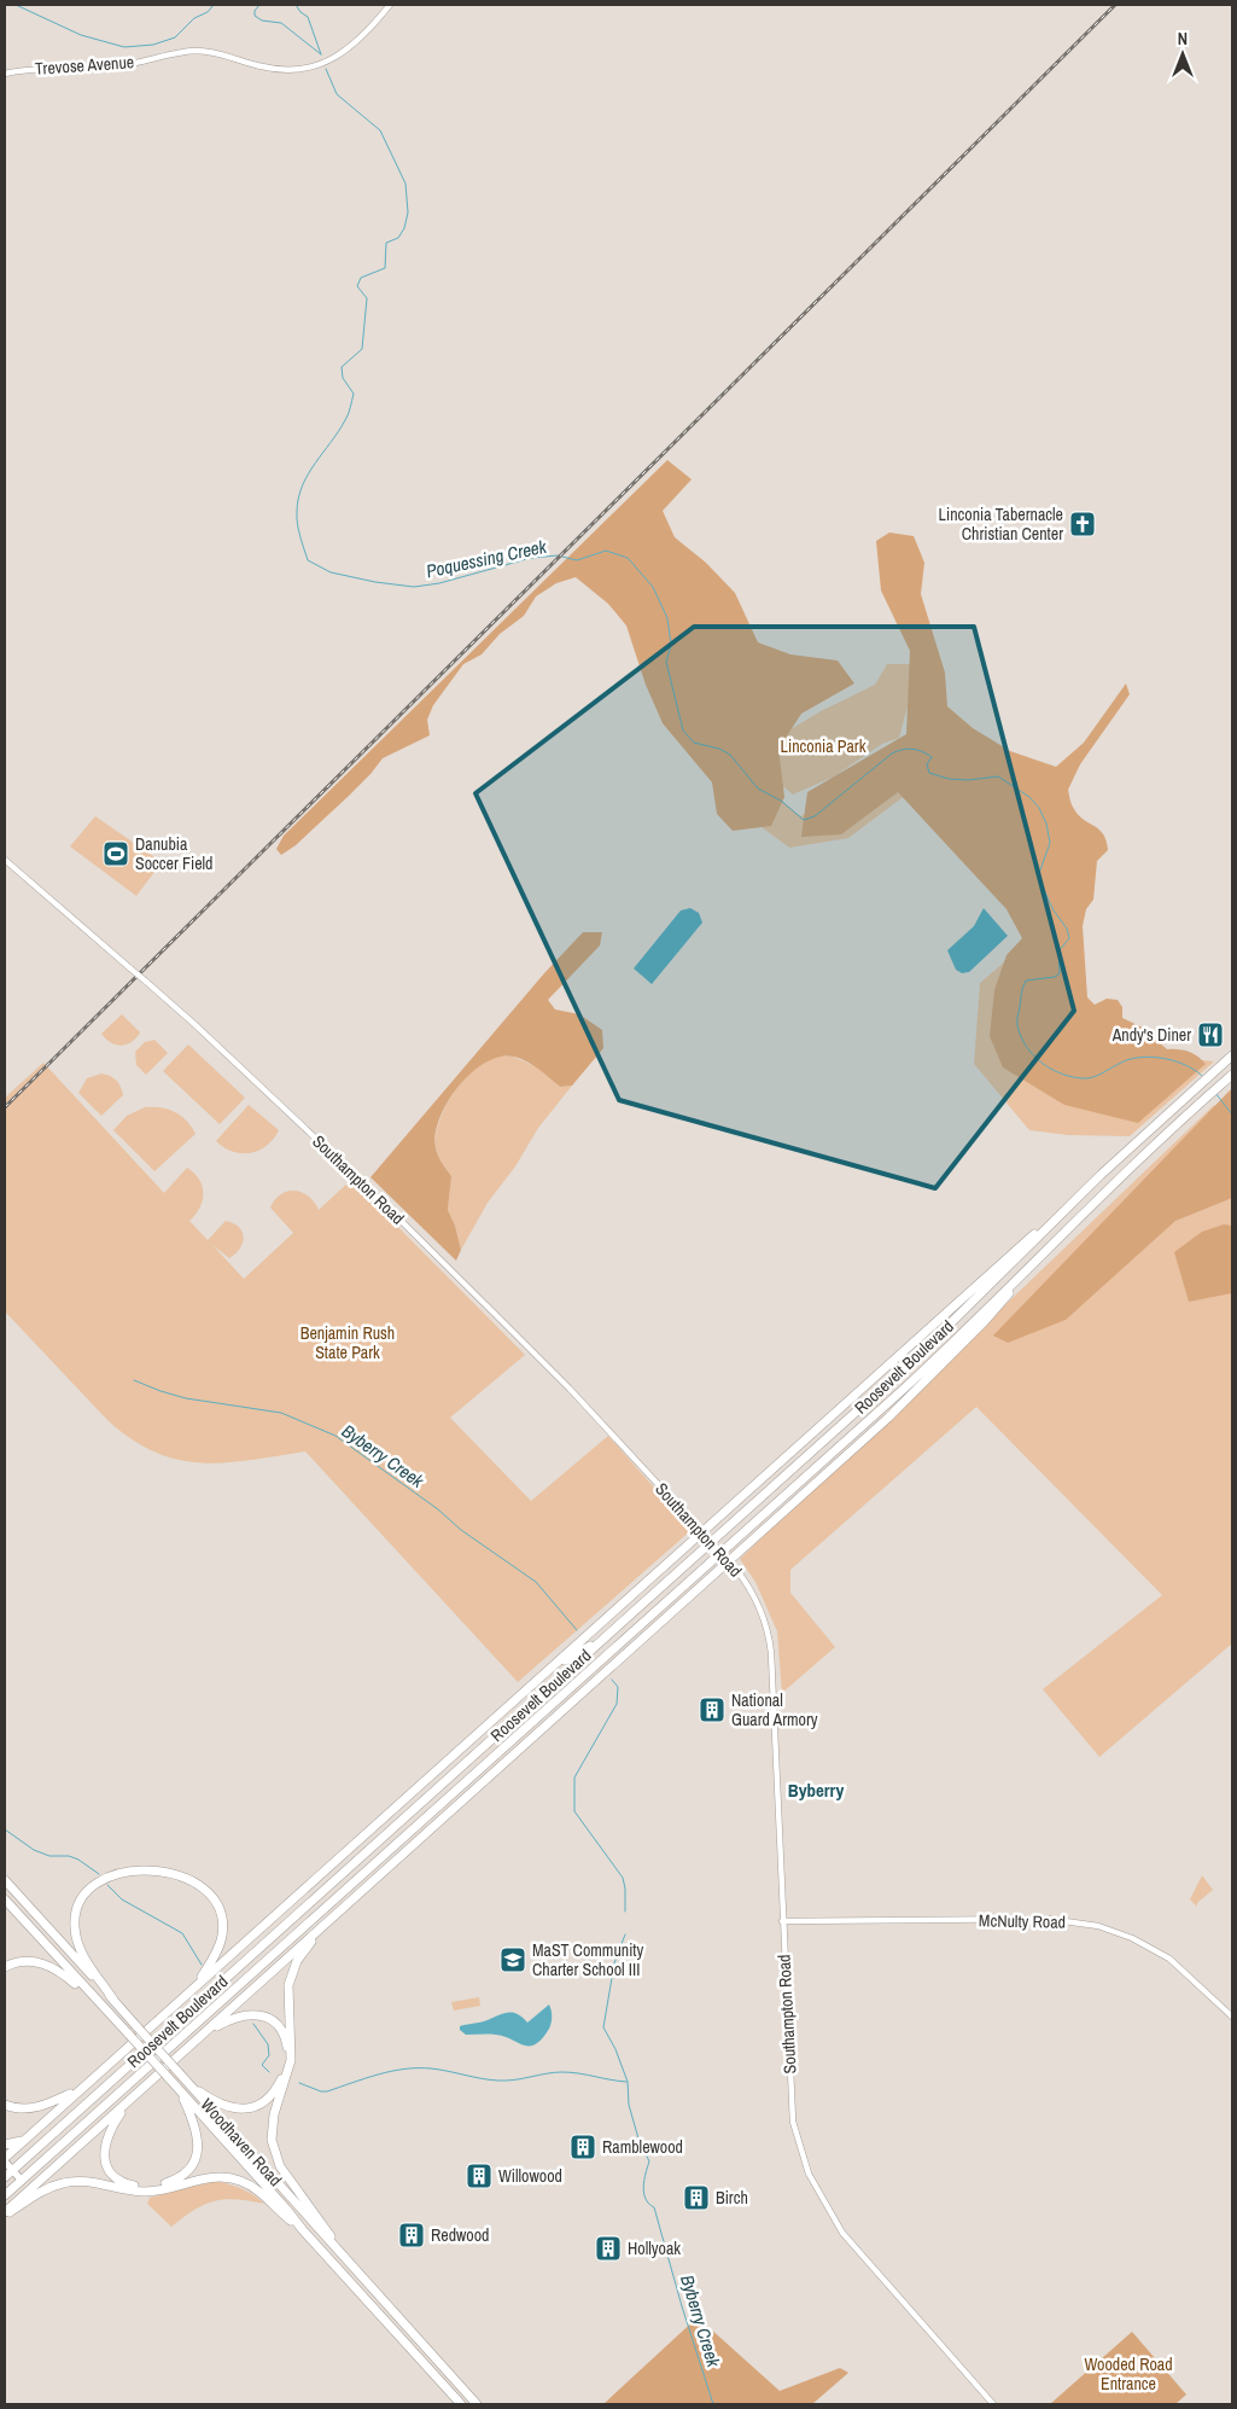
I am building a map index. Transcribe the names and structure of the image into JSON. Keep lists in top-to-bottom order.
{
  "streets": {
    "highway": ["Roosevelt Boulevard", "Woodhaven Road"],
    "street": ["Trevose Avenue", "Southampton Road", "McNulty Road"]
  },
  "crossings": [
    ["Southampton Road", "Roosevelt Boulevard"],
    ["Southampton Road", "McNulty Road"]
  ],
  "districts": ["Byberry"],
  "water": ["Poquessing Creek", "Byberry Creek"],
  "parks": ["Linconia Park", "Benjamin Rush State Park", "Wooded Road Entrance"],
  "places": {
    "church": ["Linconia Tabernacle Christian Center"],
    "sports": ["Danubia Soccer Field"],
    "restaurant": ["Andy's Diner"],
    "building": [
      "National Guard Armory",
      "Ramblewood",
      "Willowood",
      "Birch",
      "Redwood",
      "Hollyoak"
    ],
    "school or university": ["MaST Community Charter School III"]
  },
  "north": "top"
}
